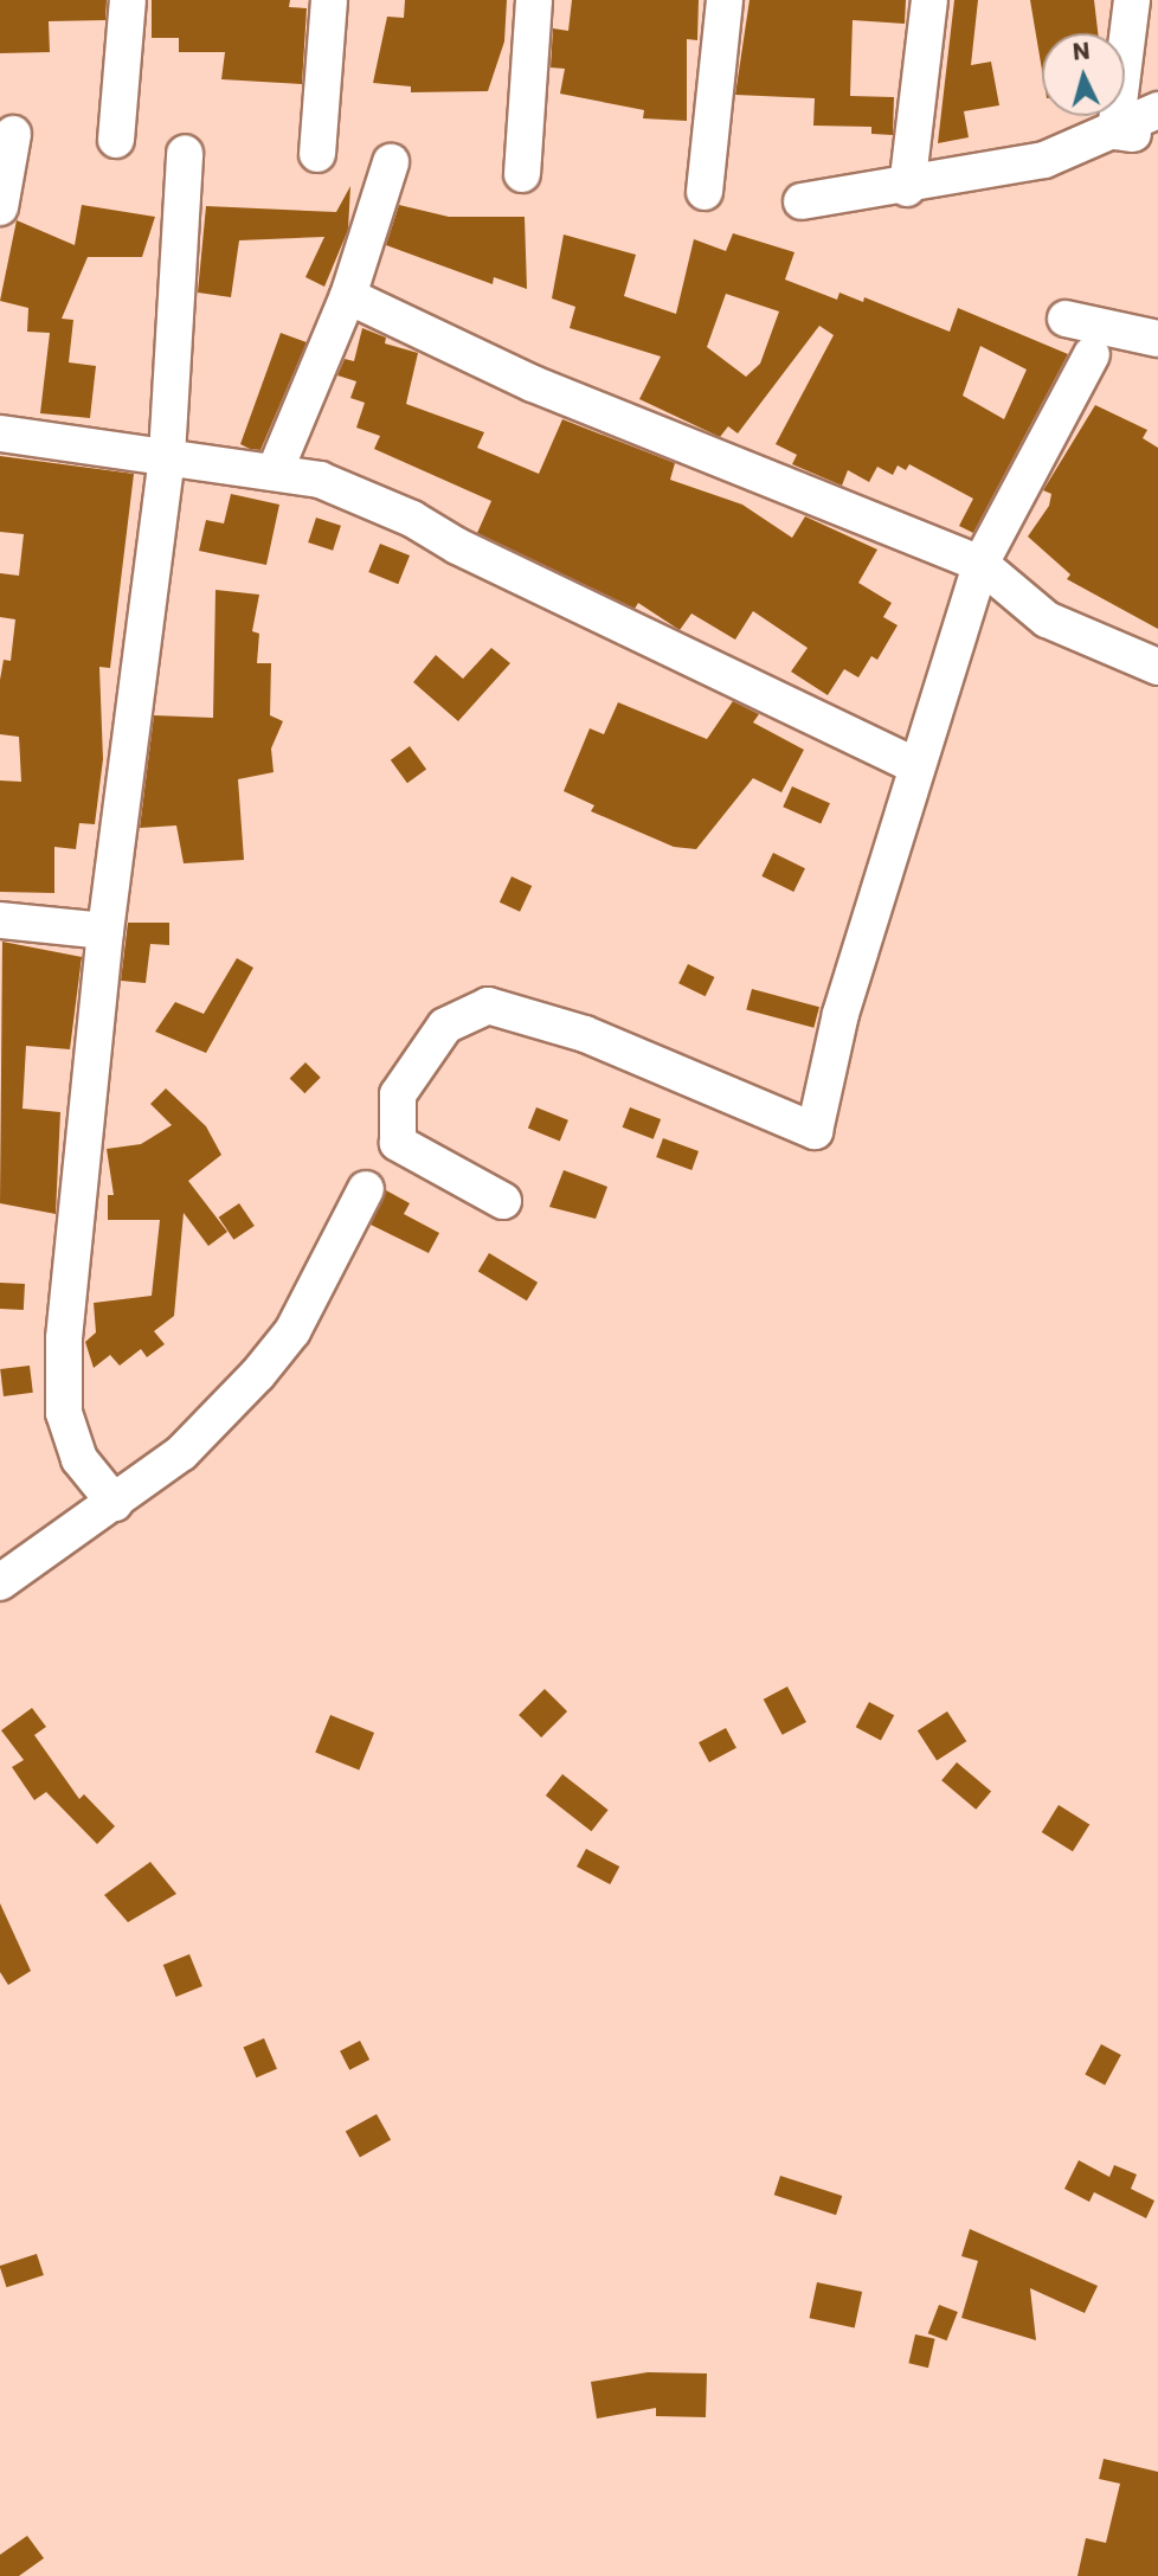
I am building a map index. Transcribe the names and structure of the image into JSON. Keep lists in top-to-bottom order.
{
  "north": "top"
}
